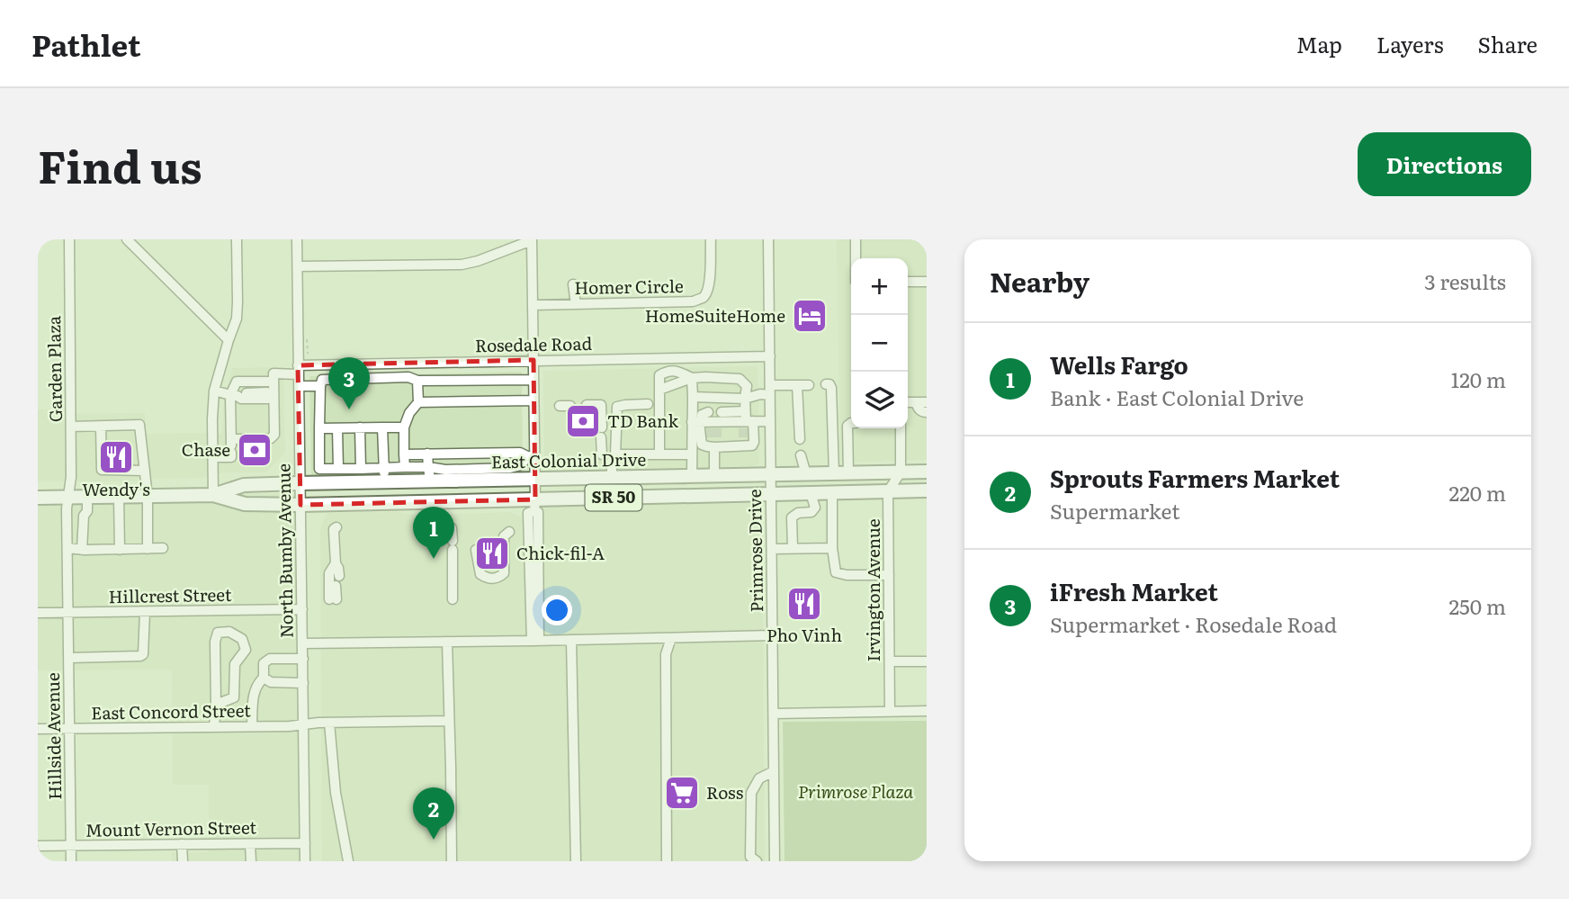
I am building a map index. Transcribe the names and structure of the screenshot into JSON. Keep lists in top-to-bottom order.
{
  "streets": {
    "highway": ["East Colonial Drive", "SR 50"],
    "street": [
      "Homer Circle",
      "Rosedale Road",
      "Garden Plaza",
      "North Bumby Avenue",
      "Primrose Drive",
      "Irvington Avenue",
      "Hillcrest Street",
      "East Concord Street",
      "Hillside Avenue",
      "Mount Vernon Street"
    ]
  },
  "crossings": [
    ["Rosedale Road", "North Bumby Avenue"],
    ["Rosedale Road", "Primrose Drive"],
    ["Garden Plaza", "East Colonial Drive"],
    ["Garden Plaza", "Hillside Avenue"],
    ["East Colonial Drive", "North Bumby Avenue"],
    ["East Colonial Drive", "Primrose Drive"],
    ["East Colonial Drive", "Irvington Avenue"],
    ["East Colonial Drive", "Hillside Avenue"],
    ["North Bumby Avenue", "Hillcrest Street"],
    ["North Bumby Avenue", "East Concord Street"],
    ["North Bumby Avenue", "Mount Vernon Street"],
    ["Hillcrest Street", "Hillside Avenue"],
    ["East Concord Street", "Hillside Avenue"],
    ["Hillside Avenue", "Mount Vernon Street"]
  ],
  "parks": ["Primrose Plaza"],
  "places": {
    "hotel": ["HomeSuiteHome"],
    "bank": ["TD Bank", "Chase"],
    "restaurant": ["Wendy's", "Chick-fil-A", "Pho Vinh"],
    "supermarket": ["Ross"]
  },
  "page": {
    "header": "Pathlet",
    "nav": ["Map", "Layers", "Share"],
    "title": "Find us",
    "buttons": "Directions",
    "heading": ["Nearby", "3 results"],
    "map_buttons": ["+", "−"],
    "list": [
      {
        "mark": "1",
        "name": "Wells Fargo",
        "note": "Bank · East Colonial Drive",
        "value": "120 m"
      },
      {
        "mark": "2",
        "name": "Sprouts Farmers Market",
        "note": "Supermarket",
        "value": "220 m"
      },
      {
        "mark": "3",
        "name": "iFresh Market",
        "note": "Supermarket · Rosedale Road",
        "value": "250 m"
      }
    ],
    "pins": ["3", "1", "2"]
  }
}
